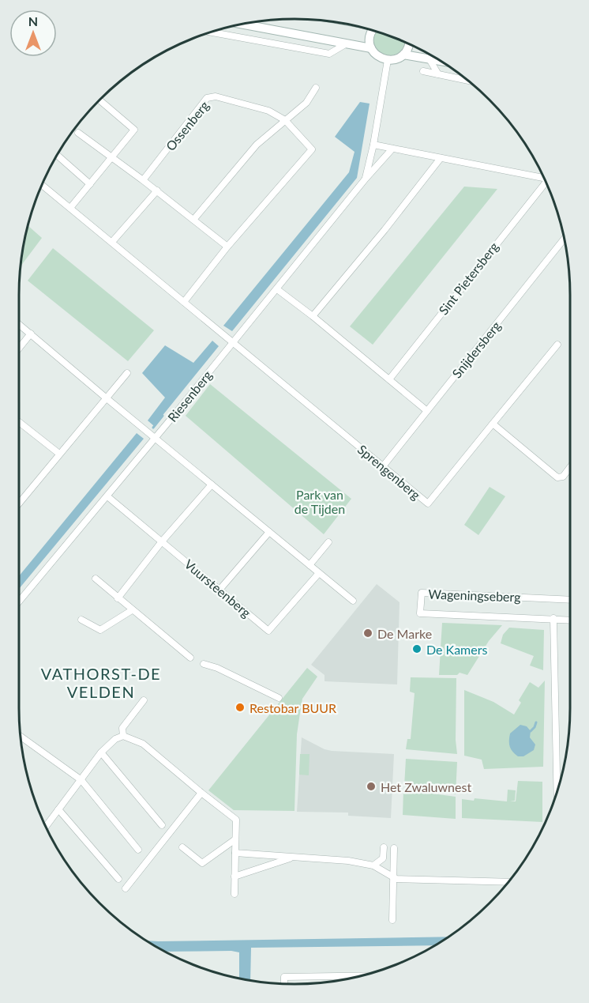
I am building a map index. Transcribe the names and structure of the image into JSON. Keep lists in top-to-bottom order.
{
  "streets": {
    "street": [
      "Ossenberg",
      "Sint Pietersberg",
      "Snijdersberg",
      "Riesenberg",
      "Sprengenberg",
      "Vuursteenberg",
      "Wageningseberg"
    ]
  },
  "crossings": [
    ["Snijdersberg", "Sprengenberg"],
    ["Riesenberg", "Sprengenberg"],
    ["Riesenberg", "Vuursteenberg"]
  ],
  "districts": ["VATHORST-DE VELDEN"],
  "parks": ["Park van de Tijden"],
  "places": [
    "De Marke",
    "De Kamers",
    "Restobar BUUR",
    "Het Zwaluwnest"
  ],
  "north": "top"
}
